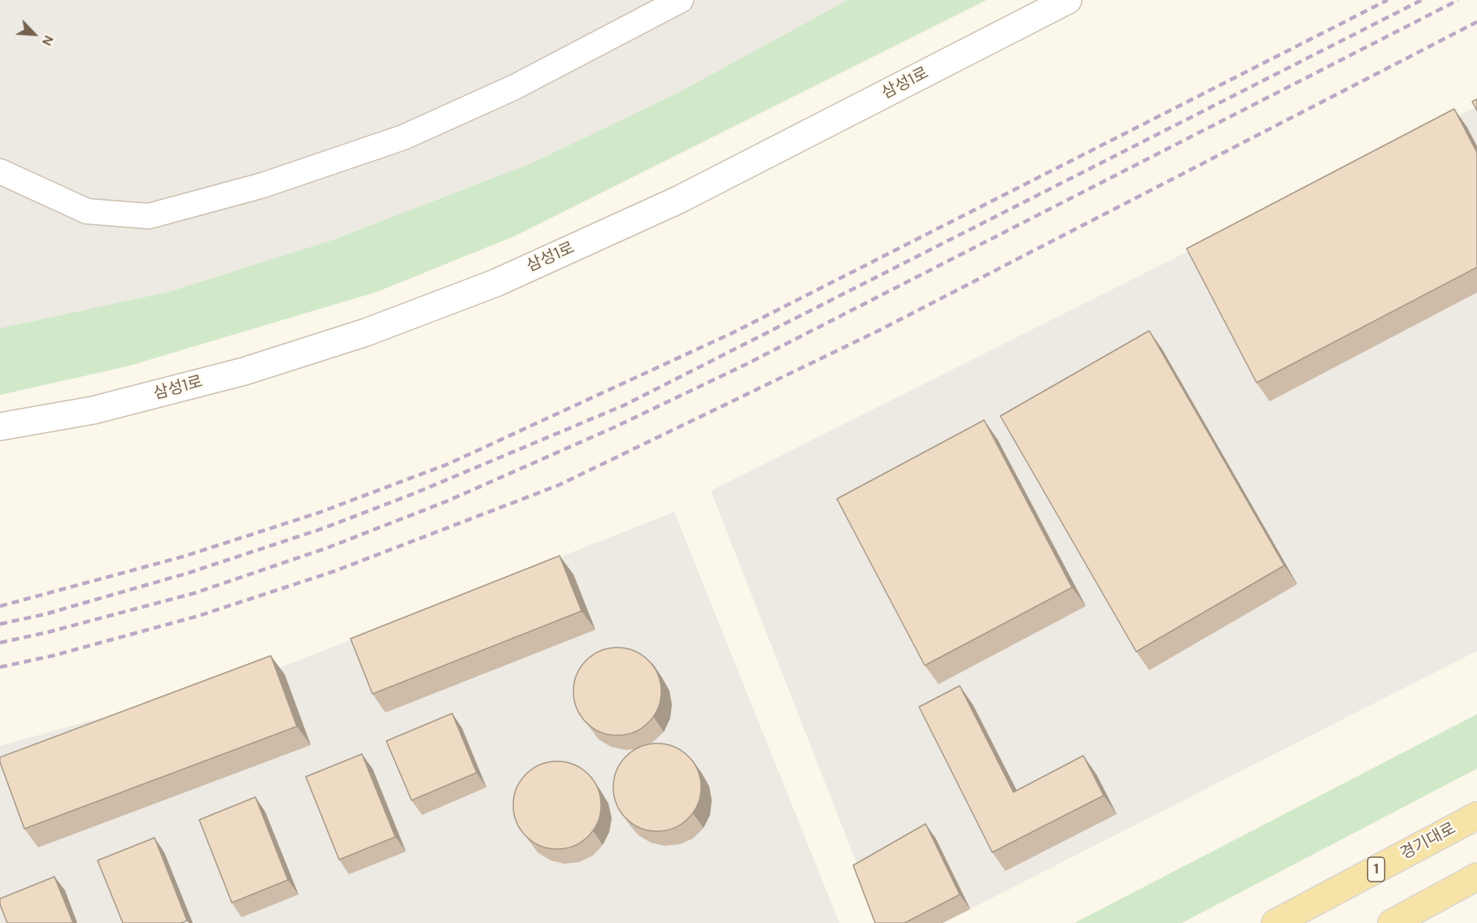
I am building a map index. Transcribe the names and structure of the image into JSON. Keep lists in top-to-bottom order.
{
  "streets": {
    "main road": ["경기대로", "1"],
    "street": ["삼성1로"]
  },
  "north": "bottom right"
}
